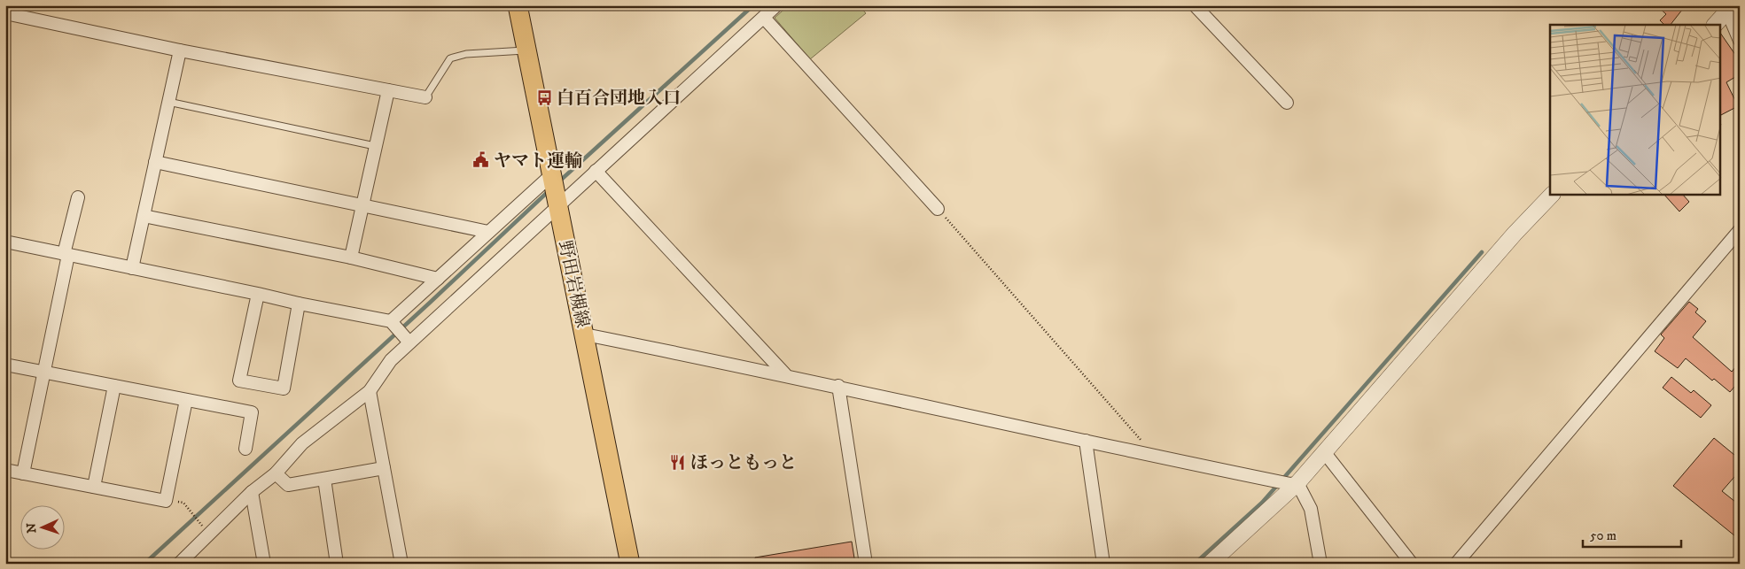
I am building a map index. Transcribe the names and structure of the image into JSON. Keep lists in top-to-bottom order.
{
  "streets": {
    "main road": ["野田岩槻線"]
  },
  "places": {
    "bus stop": ["白百合団地入口"],
    "public building": ["ヤマト運輸"],
    "restaurant": ["ほっともっと"]
  },
  "scale_bar": "50 m",
  "north": "left"
}
